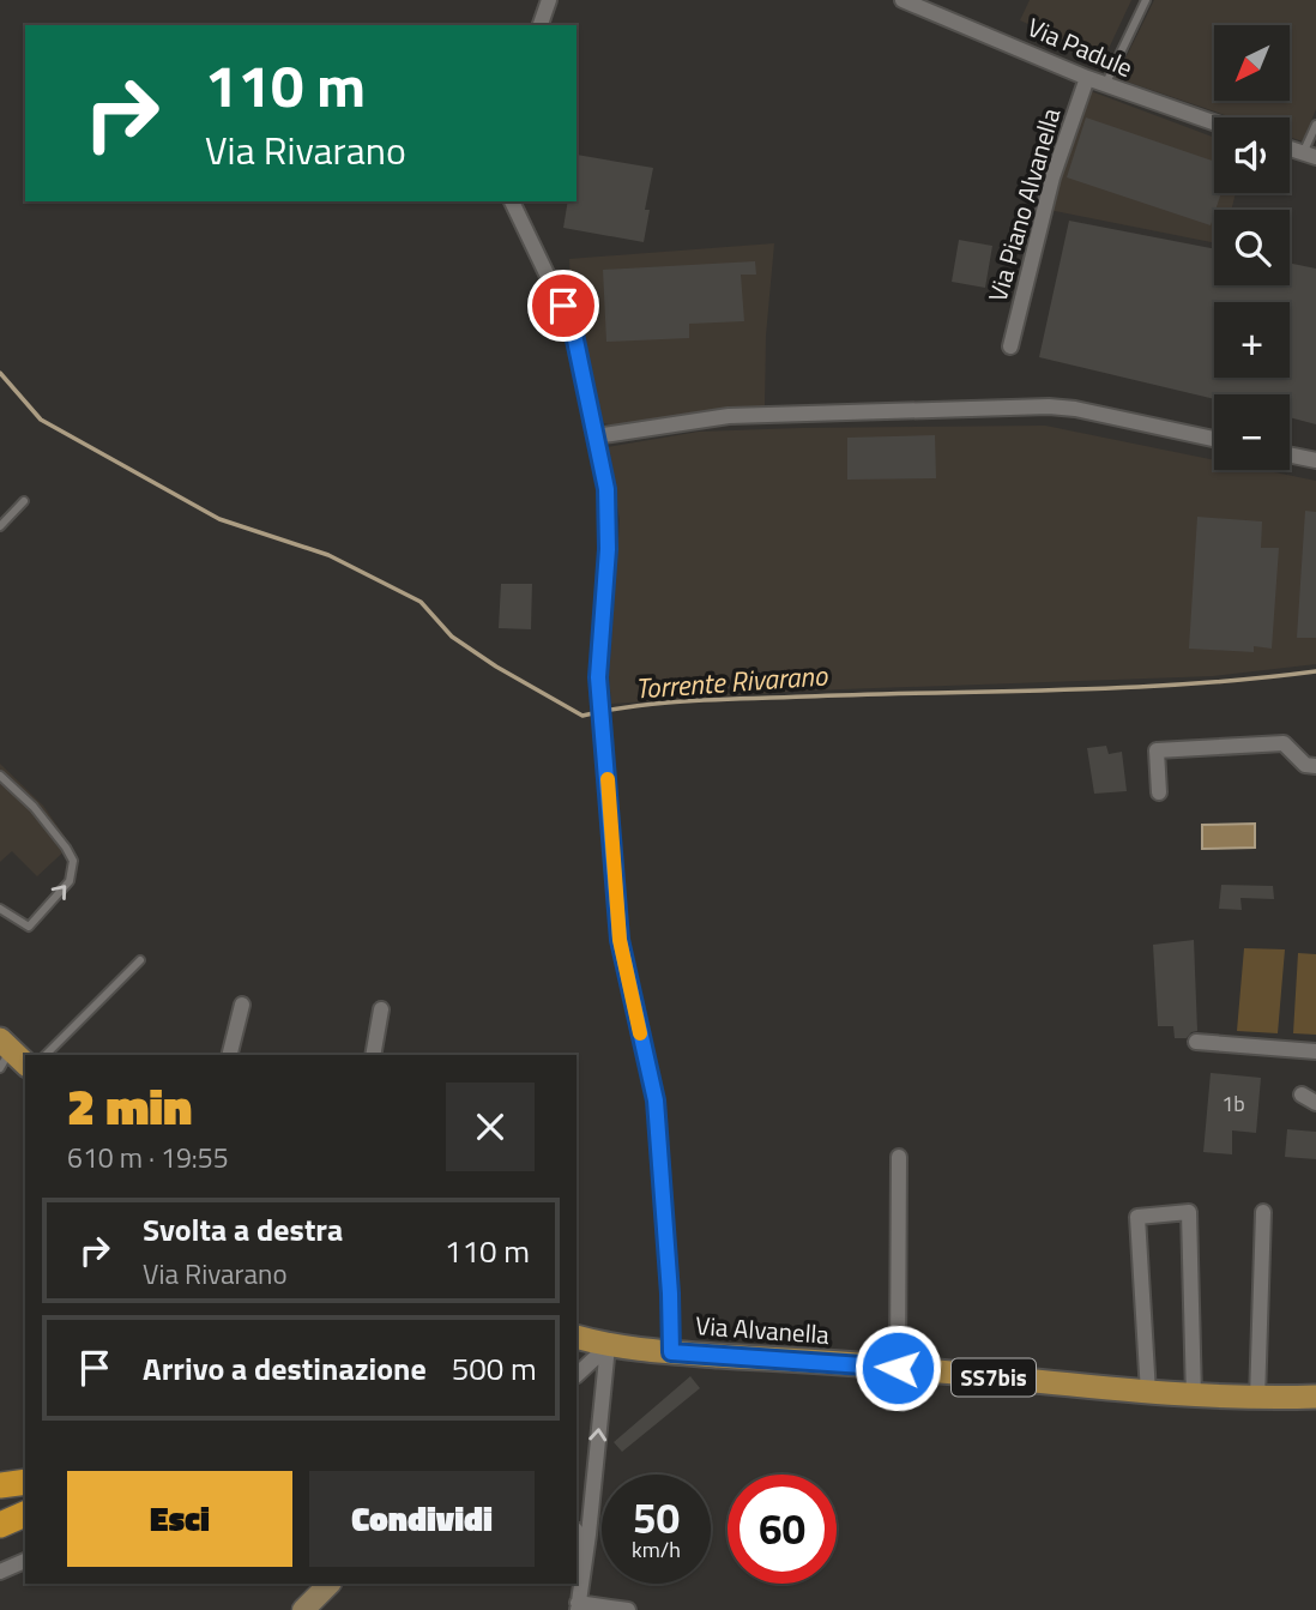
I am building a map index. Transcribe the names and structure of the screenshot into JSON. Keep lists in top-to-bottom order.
{
  "streets": {
    "main road": ["Via Alvanella", "SS7bis"],
    "street": ["Via Padule", "Via Piano Alvanella"]
  },
  "crossings": [
    ["Via Padule", "Via Piano Alvanella"]
  ],
  "water": ["Torrente Rivarano"],
  "house_numbers": ["1b"],
  "north": "bottom left",
  "page": {
    "map_buttons": ["+", "−"],
    "turn": ["110 m", "Via Rivarano"],
    "heading": ["2 min", "610 m · 19:55"],
    "list": [
      {
        "name": "Svolta a destra",
        "note": "Via Rivarano",
        "value": "110 m"
      },
      {
        "name": "Arrivo a destinazione",
        "value": "500 m"
      }
    ],
    "buttons": ["Esci", "Condividi"],
    "speed": "50 km/h",
    "limit": "60"
  }
}
